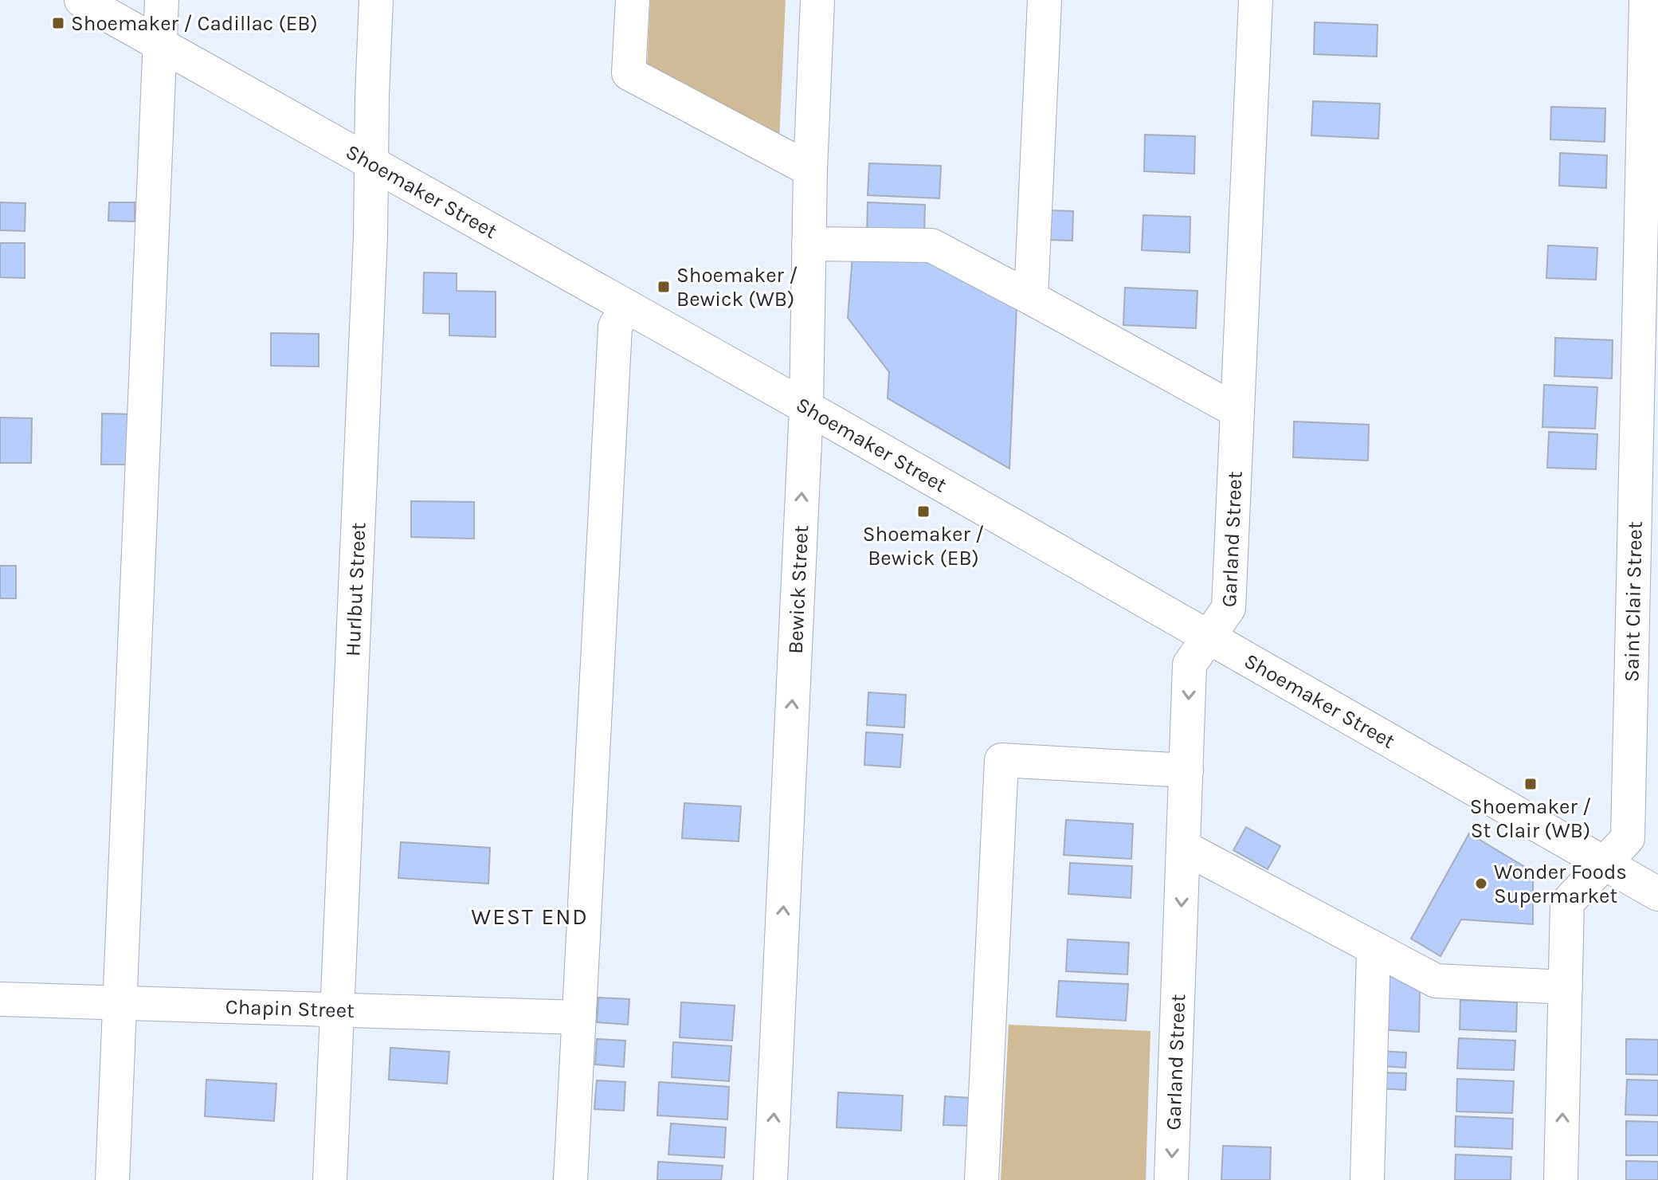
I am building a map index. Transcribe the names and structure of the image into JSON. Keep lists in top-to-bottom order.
{
  "streets": {
    "street": [
      "Shoemaker Street",
      "Garland Street",
      "Hurlbut Street",
      "Bewick Street",
      "Saint Clair Street",
      "Chapin Street"
    ]
  },
  "crossings": [
    ["Shoemaker Street", "Garland Street"],
    ["Shoemaker Street", "Hurlbut Street"],
    ["Shoemaker Street", "Bewick Street"],
    ["Shoemaker Street", "Saint Clair Street"],
    ["Hurlbut Street", "Chapin Street"]
  ],
  "districts": ["WEST END"],
  "places": {
    "transit": [
      "Shoemaker / Cadillac (EB)",
      "Shoemaker / Bewick (WB)",
      "Shoemaker / Bewick (EB)",
      "Shoemaker / St Clair (WB)"
    ],
    "other": ["Wonder Foods Supermarket"]
  }
}
